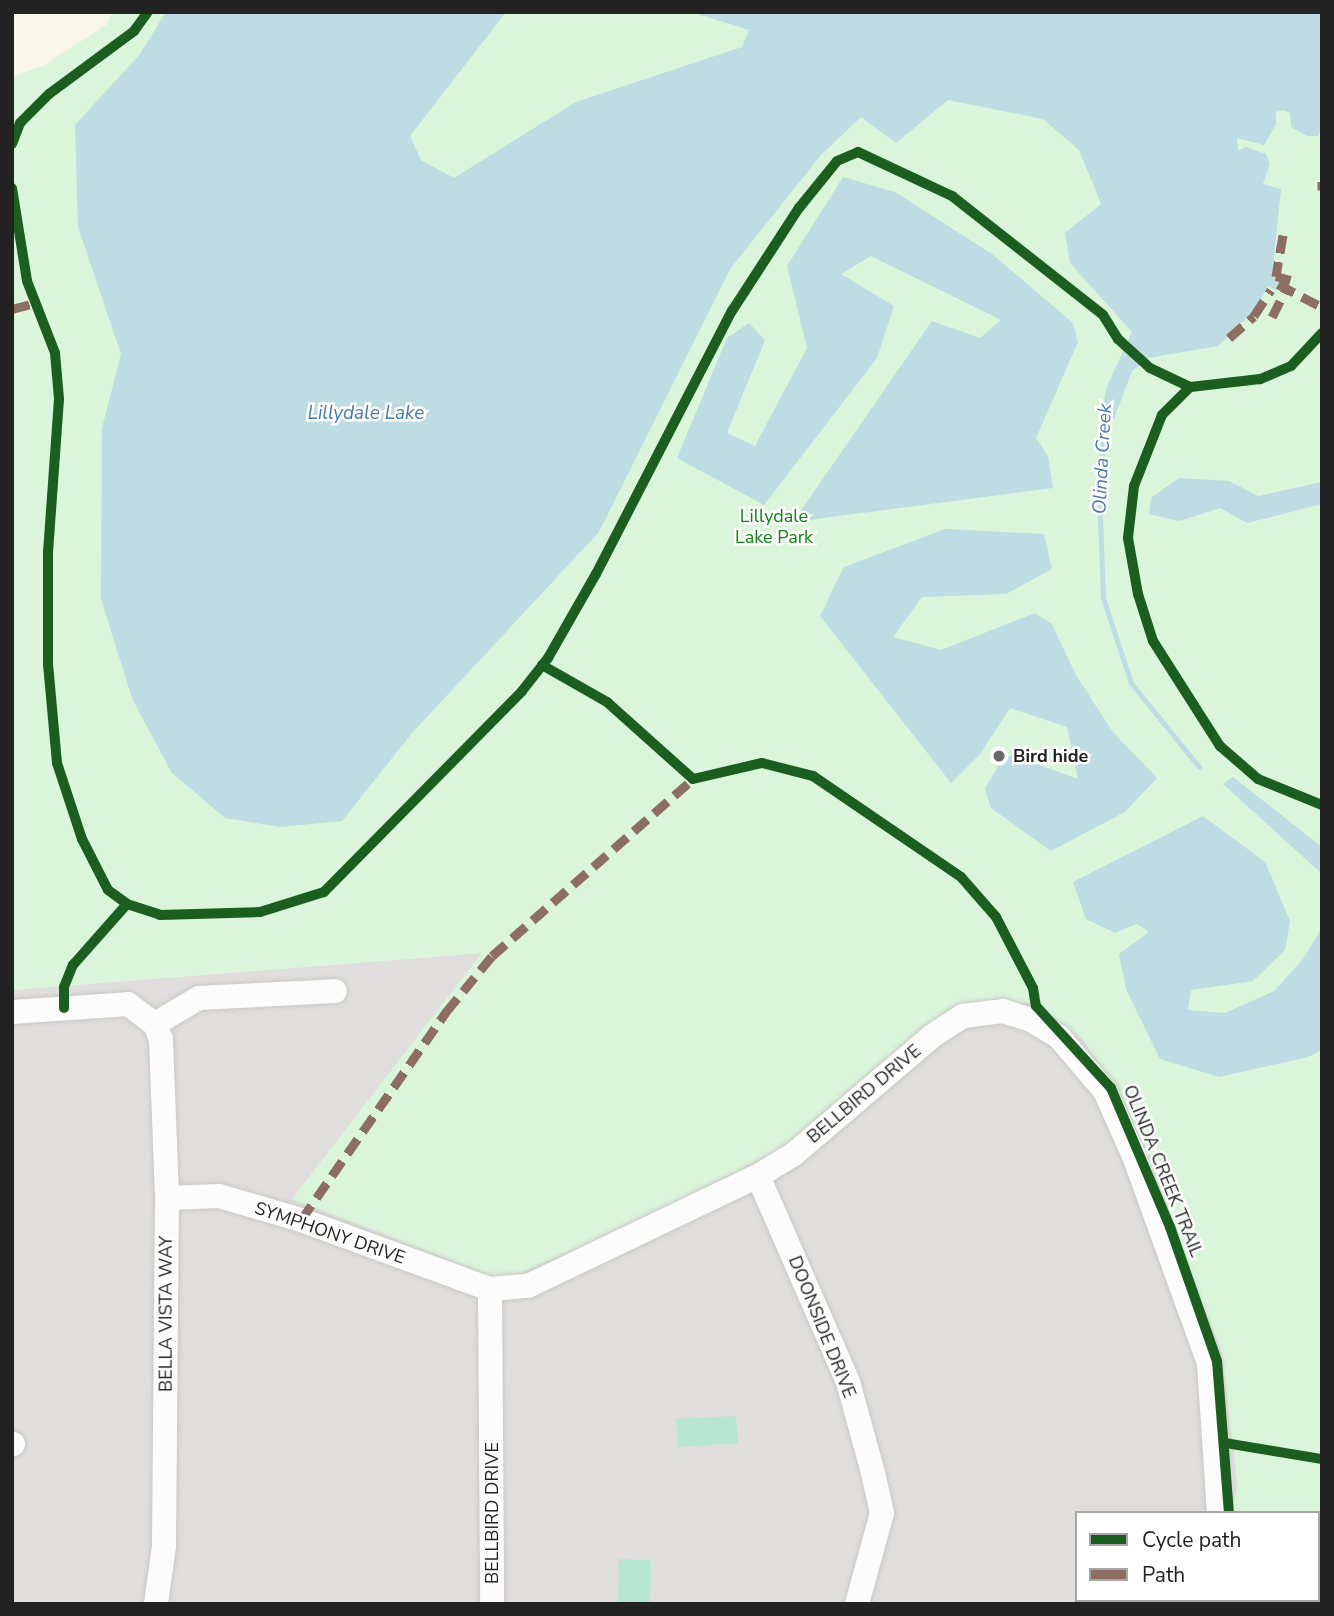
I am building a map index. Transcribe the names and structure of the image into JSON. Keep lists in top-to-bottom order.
{
  "streets": {
    "street": [
      "BELLBIRD DRIVE",
      "SYMPHONY DRIVE",
      "BELLA VISTA WAY",
      "DOONSIDE DRIVE"
    ],
    "cycle path": ["OLINDA CREEK TRAIL"]
  },
  "crossings": [
    ["BELLBIRD DRIVE", "SYMPHONY DRIVE"],
    ["BELLBIRD DRIVE", "DOONSIDE DRIVE"],
    ["SYMPHONY DRIVE", "BELLA VISTA WAY"]
  ],
  "water": ["Lillydale Lake", "Olinda Creek"],
  "parks": ["Lillydale Lake Park"],
  "places": ["Bird hide"],
  "legend": ["Cycle path", "Path"]
}
